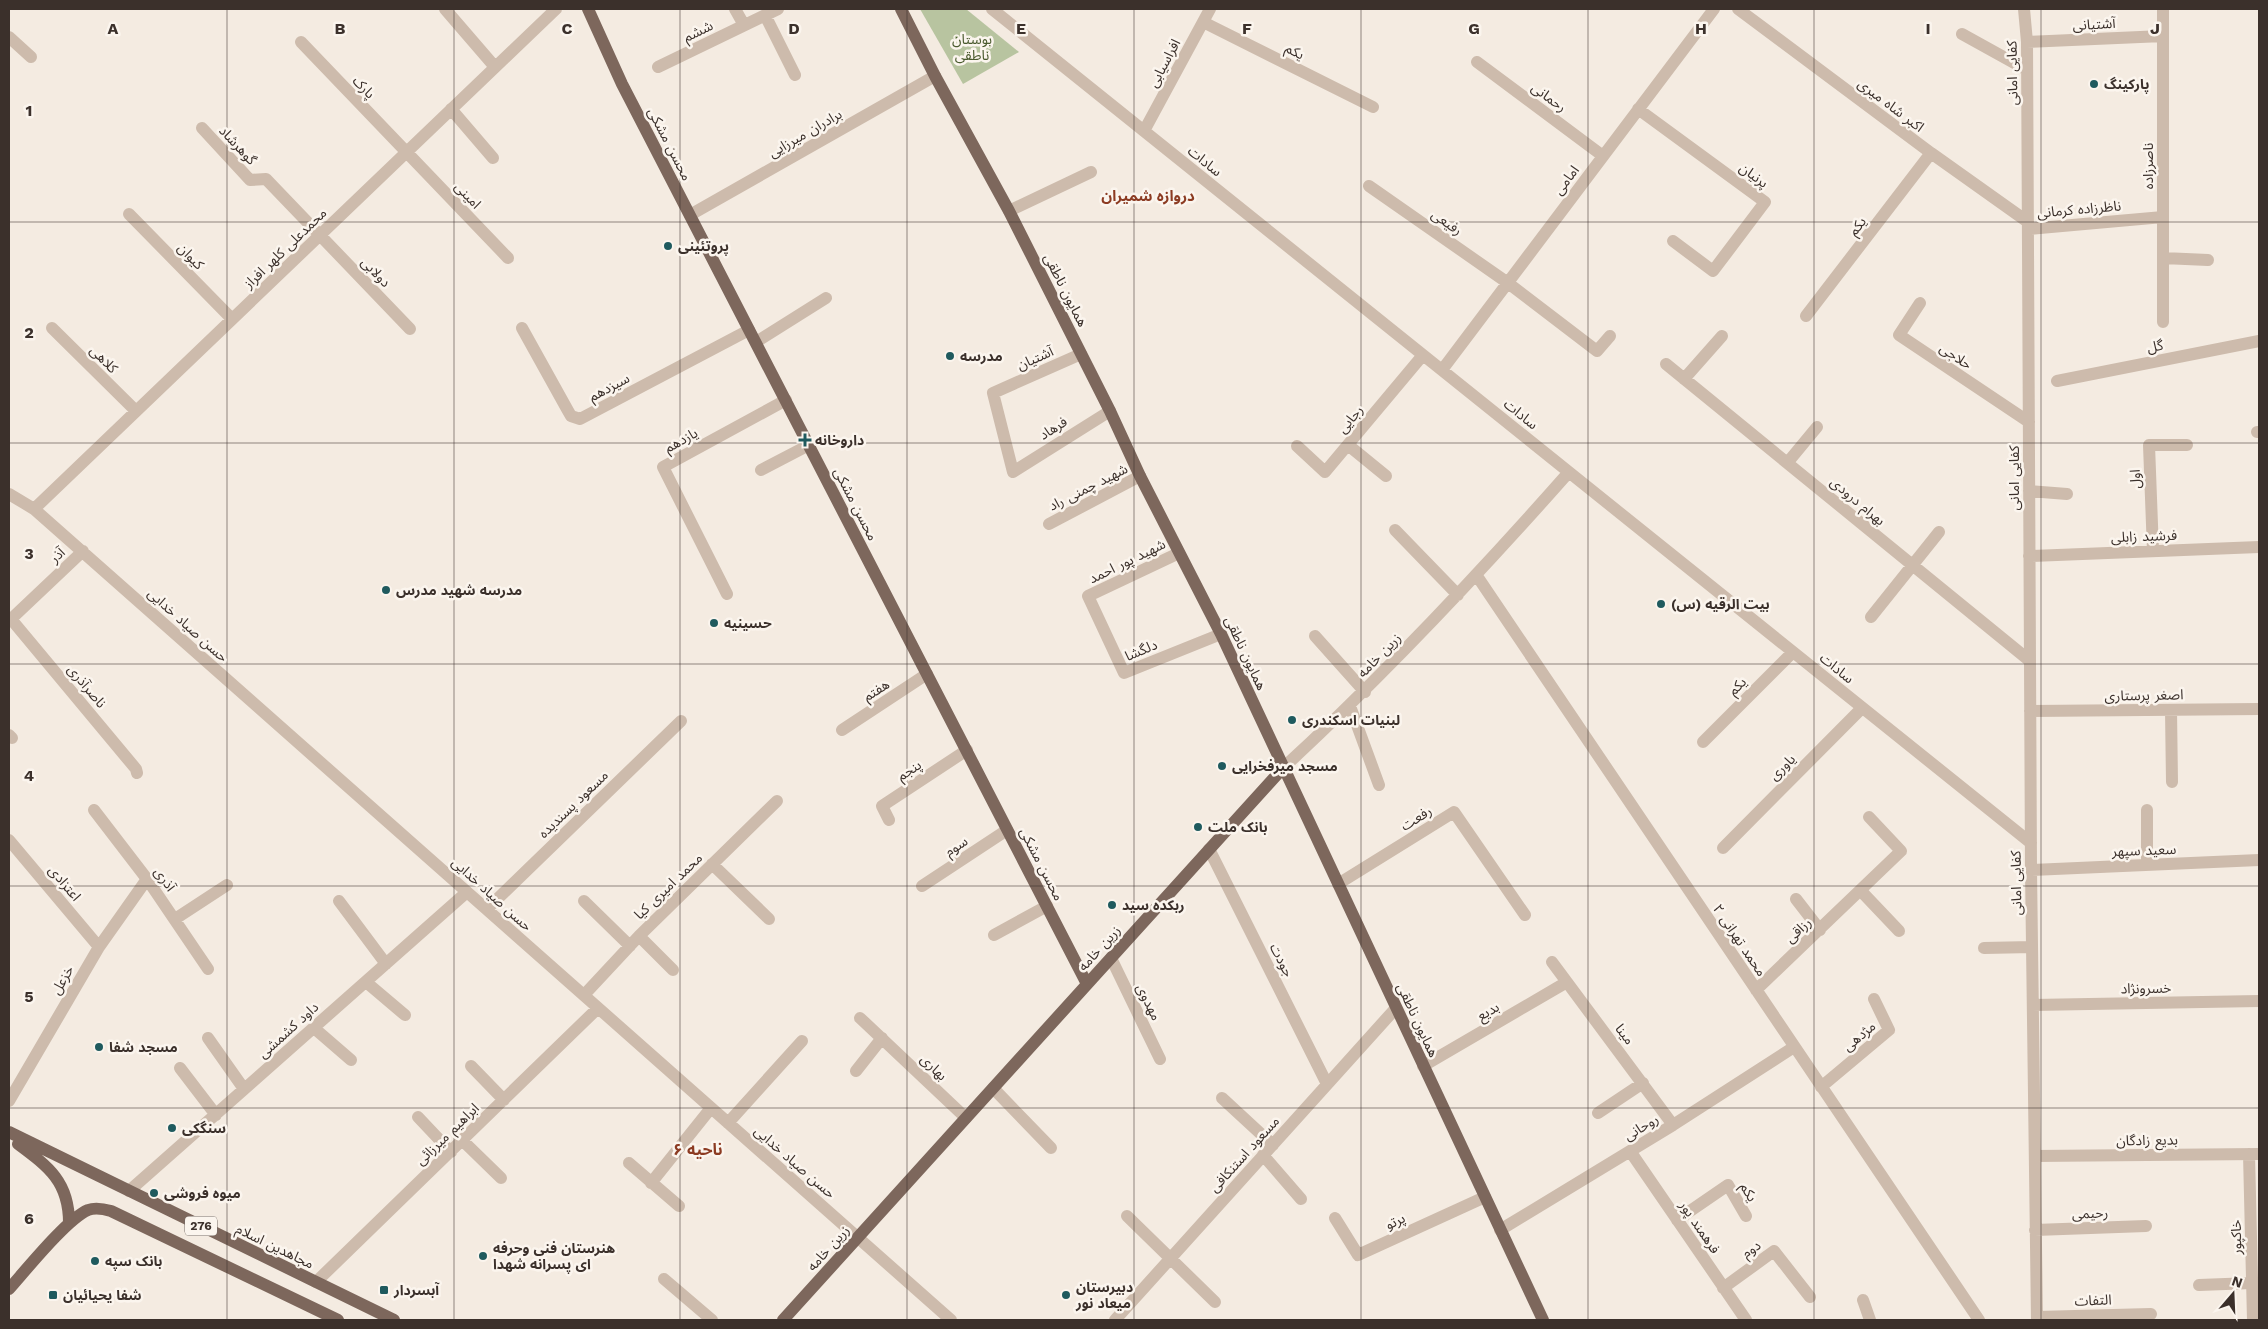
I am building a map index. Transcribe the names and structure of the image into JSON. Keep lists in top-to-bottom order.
{
  "streets": {
    "main road": [
      "محسن مشکی",
      "همایون ناطقی",
      "زرین خامه",
      "276",
      "مجاهدین اسلام"
    ],
    "street": [
      "آشتیانی",
      "ششم",
      "یکم",
      "افراسیابی",
      "کفایی امانی",
      "پارک",
      "رحمانی",
      "اکبر شاه میری",
      "برادران میرزایی",
      "گوهرشاد",
      "سادات",
      "ناصرزاده",
      "پرنیان",
      "امامی",
      "امینی",
      "ناظرزاده کرمانی",
      "رفیعی",
      "محمدعلی کلهر افراز",
      "کیوان",
      "دولابی",
      "گل",
      "حلاجی",
      "آشتیان",
      "کلاهی",
      "سیزدهم",
      "رجایی",
      "فرهاد",
      "یازدهم",
      "اول",
      "شهید چمنی راد",
      "بهرام درودی",
      "فرشید زابلی",
      "آذر",
      "شهید پور احمد",
      "حسن صیاد خدایی",
      "دلگشا",
      "ناصرآذری",
      "هفتم",
      "اصغر پرستاری",
      "یاوری",
      "پنجم",
      "مسعود پسندیده",
      "رفعت",
      "سوم",
      "سعید سپهر",
      "آذری",
      "اعتزادی",
      "محمد امیری کیا",
      "رزاقی",
      "محمد تهرانی ۲",
      "جودت",
      "خزعل",
      "خسرونژاد",
      "مهدوی",
      "بدیع",
      "داود کشمشی",
      "مینا",
      "مژدهی",
      "بهاری",
      "روحانی",
      "ابراهیم میرزائی",
      "بدیع زادگان",
      "مسعود استنکافی",
      "رحیمی",
      "پرتو",
      "فرهمند پور",
      "خاکپور",
      "دوم",
      "التفات"
    ]
  },
  "crossings": [
    ["آشتیانی", "کفایی امانی"],
    ["آشتیانی", "ناصرزاده"],
    ["یکم", "افراسیابی"],
    ["یکم", "اکبر شاه میری"],
    ["یکم", "سادات"],
    ["یکم", "فرهمند پور"],
    ["افراسیابی", "سادات"],
    ["کفایی امانی", "اکبر شاه میری"],
    ["کفایی امانی", "سادات"],
    ["کفایی امانی", "ناظرزاده کرمانی"],
    ["کفایی امانی", "حلاجی"],
    ["کفایی امانی", "بهرام درودی"],
    ["کفایی امانی", "فرشید زابلی"],
    ["کفایی امانی", "اصغر پرستاری"],
    ["کفایی امانی", "سعید سپهر"],
    ["کفایی امانی", "خسرونژاد"],
    ["کفایی امانی", "بدیع زادگان"],
    ["کفایی امانی", "رحیمی"],
    ["کفایی امانی", "التفات"],
    ["پارک", "امینی"],
    ["پارک", "محمدعلی کلهر افراز"],
    ["رحمانی", "امامی"],
    ["اکبر شاه میری", "ناظرزاده کرمانی"],
    ["برادران میرزایی", "محسن مشکی"],
    ["برادران میرزایی", "همایون ناطقی"],
    ["محسن مشکی", "سیزدهم"],
    ["محسن مشکی", "یازدهم"],
    ["محسن مشکی", "زرین خامه"],
    ["محسن مشکی", "هفتم"],
    ["محسن مشکی", "پنجم"],
    ["محسن مشکی", "سوم"],
    ["گوهرشاد", "محمدعلی کلهر افراز"],
    ["گوهرشاد", "دولابی"],
    ["سادات", "امامی"],
    ["سادات", "رجایی"],
    ["سادات", "زرین خامه"],
    ["سادات", "یاوری"],
    ["ناصرزاده", "ناظرزاده کرمانی"],
    ["پرنیان", "امامی"],
    ["امامی", "رفیعی"],
    ["امینی", "محمدعلی کلهر افراز"],
    ["محمدعلی کلهر افراز", "کیوان"],
    ["محمدعلی کلهر افراز", "دولابی"],
    ["محمدعلی کلهر افراز", "کلاهی"],
    ["محمدعلی کلهر افراز", "حسن صیاد خدایی"],
    ["همایون ناطقی", "آشتیان"],
    ["همایون ناطقی", "فرهاد"],
    ["همایون ناطقی", "شهید چمنی راد"],
    ["همایون ناطقی", "شهید پور احمد"],
    ["همایون ناطقی", "دلگشا"],
    ["همایون ناطقی", "زرین خامه"],
    ["همایون ناطقی", "رفعت"],
    ["همایون ناطقی", "بدیع"],
    ["همایون ناطقی", "روحانی"],
    ["همایون ناطقی", "مسعود استنکافی"],
    ["همایون ناطقی", "پرتو"],
    ["آشتیان", "فرهاد"],
    ["اول", "فرشید زابلی"],
    ["آذر", "حسن صیاد خدایی"],
    ["آذر", "ناصرآذری"],
    ["شهید پور احمد", "دلگشا"],
    ["حسن صیاد خدایی", "زرین خامه"],
    ["حسن صیاد خدایی", "مسعود پسندیده"],
    ["حسن صیاد خدایی", "محمد امیری کیا"],
    ["حسن صیاد خدایی", "داود کشمشی"],
    ["حسن صیاد خدایی", "ابراهیم میرزائی"],
    ["زرین خامه", "محمد تهرانی ۲"],
    ["زرین خامه", "جودت"],
    ["زرین خامه", "مهدوی"],
    ["زرین خامه", "بهاری"],
    ["آذری", "خزعل"],
    ["اعتزادی", "خزعل"],
    ["رزاقی", "محمد تهرانی ۲"],
    ["محمد تهرانی ۲", "مژدهی"],
    ["محمد تهرانی ۲", "روحانی"],
    ["جودت", "مسعود استنکافی"],
    ["بدیع", "مینا"],
    ["داود کشمشی", "مجاهدین اسلام"],
    ["مینا", "روحانی"],
    ["روحانی", "فرهمند پور"],
    ["ابراهیم میرزائی", "مجاهدین اسلام"],
    ["بدیع زادگان", "خاکپور"],
    ["فرهمند پور", "دوم"]
  ],
  "districts": ["دروازه شمیران", "ناحیه ۶"],
  "parks": ["بوستان ناطقی"],
  "places": {
    "other": [
      "پارکینگ",
      "پروتئینی",
      "مدرسه",
      "مدرسه شهید مدرس",
      "بیت الرقیه (س)",
      "حسینیه",
      "لبنیات اسکندری",
      "مسجد میرفخرایی",
      "بانک ملت",
      "ربکده سید",
      "مسجد شفا",
      "سنگکی",
      "میوه فروشی",
      "هنرستان فنی وحرفه ای پسرانه شهدا",
      "بانک سپه",
      "دبیرستان میعاد نور"
    ],
    "health": ["داروخانه"],
    "transit": ["آبسردار", "شفا یحیائیان"]
  },
  "north": "top",
  "grid": {
    "columns": [
      "A",
      "B",
      "C",
      "D",
      "E",
      "F",
      "G",
      "H",
      "I",
      "J"
    ],
    "rows": [
      "1",
      "2",
      "3",
      "4",
      "5",
      "6"
    ]
  }
}
